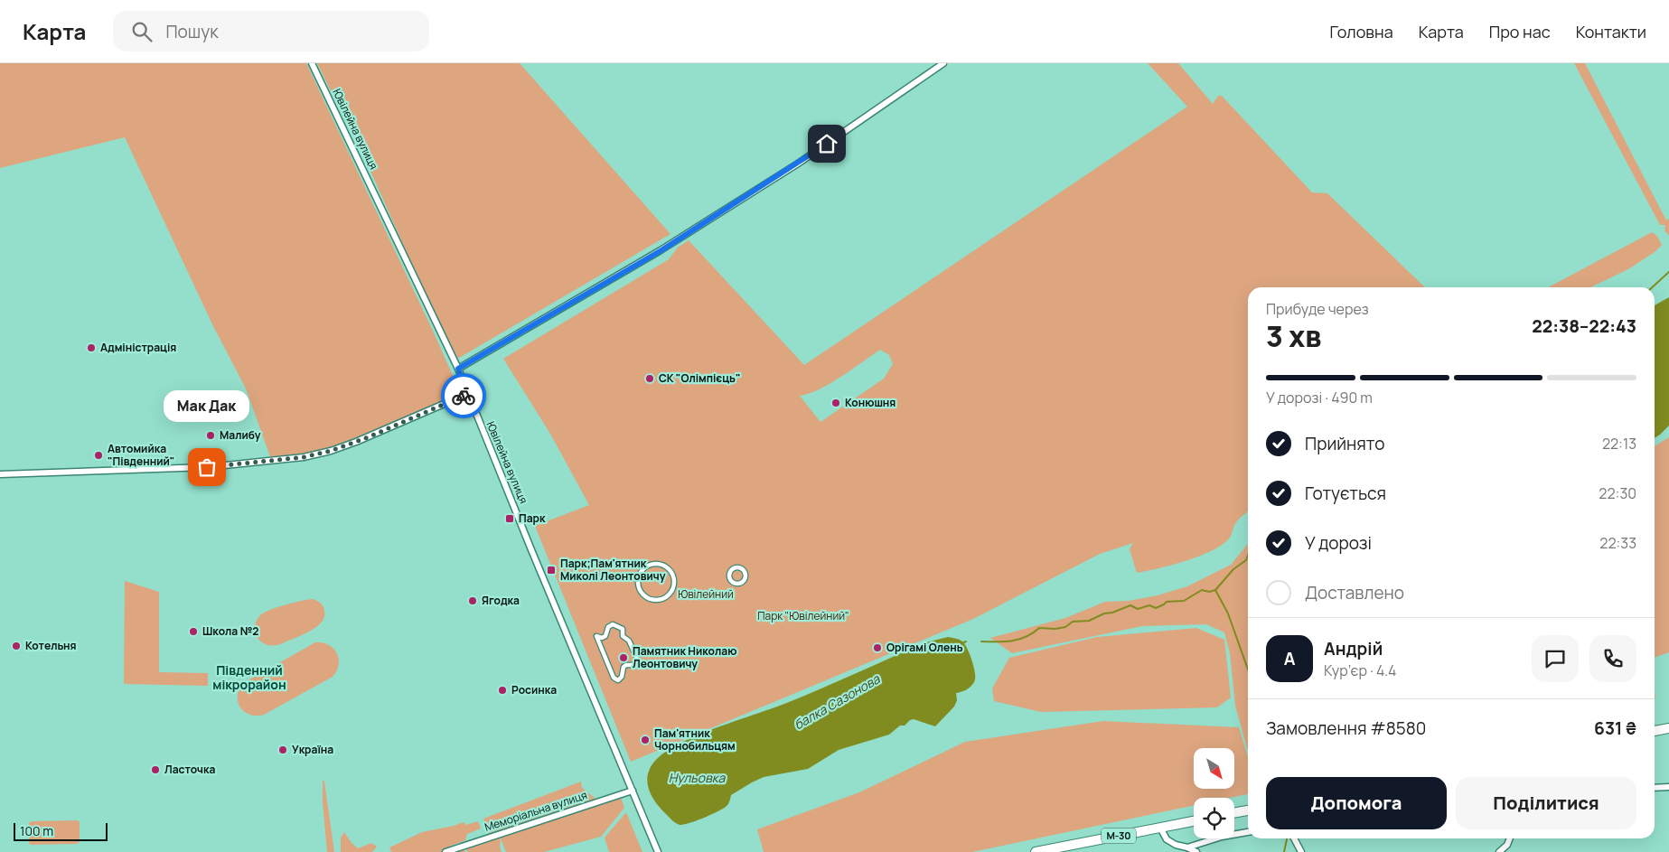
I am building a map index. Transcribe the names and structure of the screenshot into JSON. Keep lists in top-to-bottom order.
{
  "streets": {
    "highway": ["М-30"],
    "street": ["Ювілейна вулиця", "Меморіальна вулиця"]
  },
  "crossings": [
    ["Ювілейна вулиця", "Меморіальна вулиця"]
  ],
  "districts": ["Південний мікрорайон"],
  "water": ["балка Сазонова", "Нульовка"],
  "parks": ["Ювілейний", "Парк \"Ювілейний\""],
  "places": {
    "other": [
      "Адміністрація",
      "СК \"Олімпієць\"",
      "Конюшня",
      "Малибу",
      "Автомийка \"Південний\"",
      "Мак Дак",
      "Ягодка",
      "Школа №2",
      "Котельня",
      "Орігамі Олень",
      "Памятник Николаю Леонтовичу",
      "Росинка",
      "Пам'ятник Чорнобильцям",
      "Україна",
      "Ласточка"
    ],
    "transit": ["Парк", "Парк;Пам'ятник Миколі Леонтовичу"]
  },
  "scale_bar": "100 m",
  "north": "bottom right",
  "page": {
    "header": "Карта",
    "search": "Пошук",
    "nav": [
      "Головна",
      "Карта",
      "Про нас",
      "Контакти"
    ],
    "heading": ["3 хв", "Прибуде через", "22:38–22:43"],
    "panel": [
      "Андрій",
      "Кур’єр · 4.4",
      "Замовлення #8580",
      "631 ₴"
    ],
    "bar": "У дорозі · 490 m",
    "bubble": "Мак Дак",
    "list": [
      ["Прийнято", "22:13"],
      ["Готується", "22:30"],
      ["У дорозі", "22:33"],
      "Доставлено"
    ],
    "round": "А",
    "buttons": ["Допомога", "Поділитися"],
    "scale": "100 m"
  }
}
